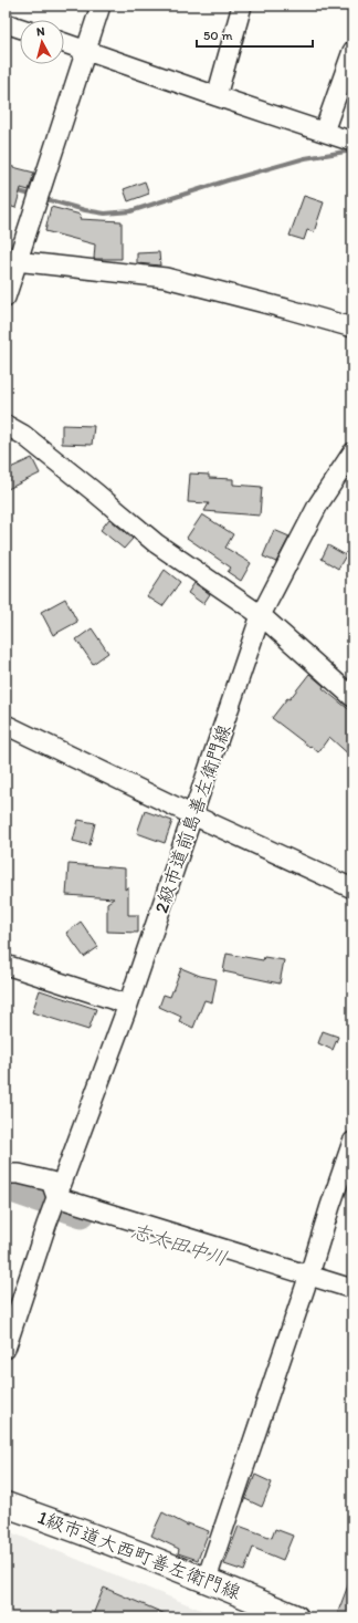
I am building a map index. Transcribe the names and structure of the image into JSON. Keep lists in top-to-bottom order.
{
  "streets": {
    "street": ["2級市道前島善左衛門線", "1級市道大西町善左衛門線"]
  },
  "water": ["志太田中川"],
  "scale_bar": "50 m",
  "north": "top"
}
